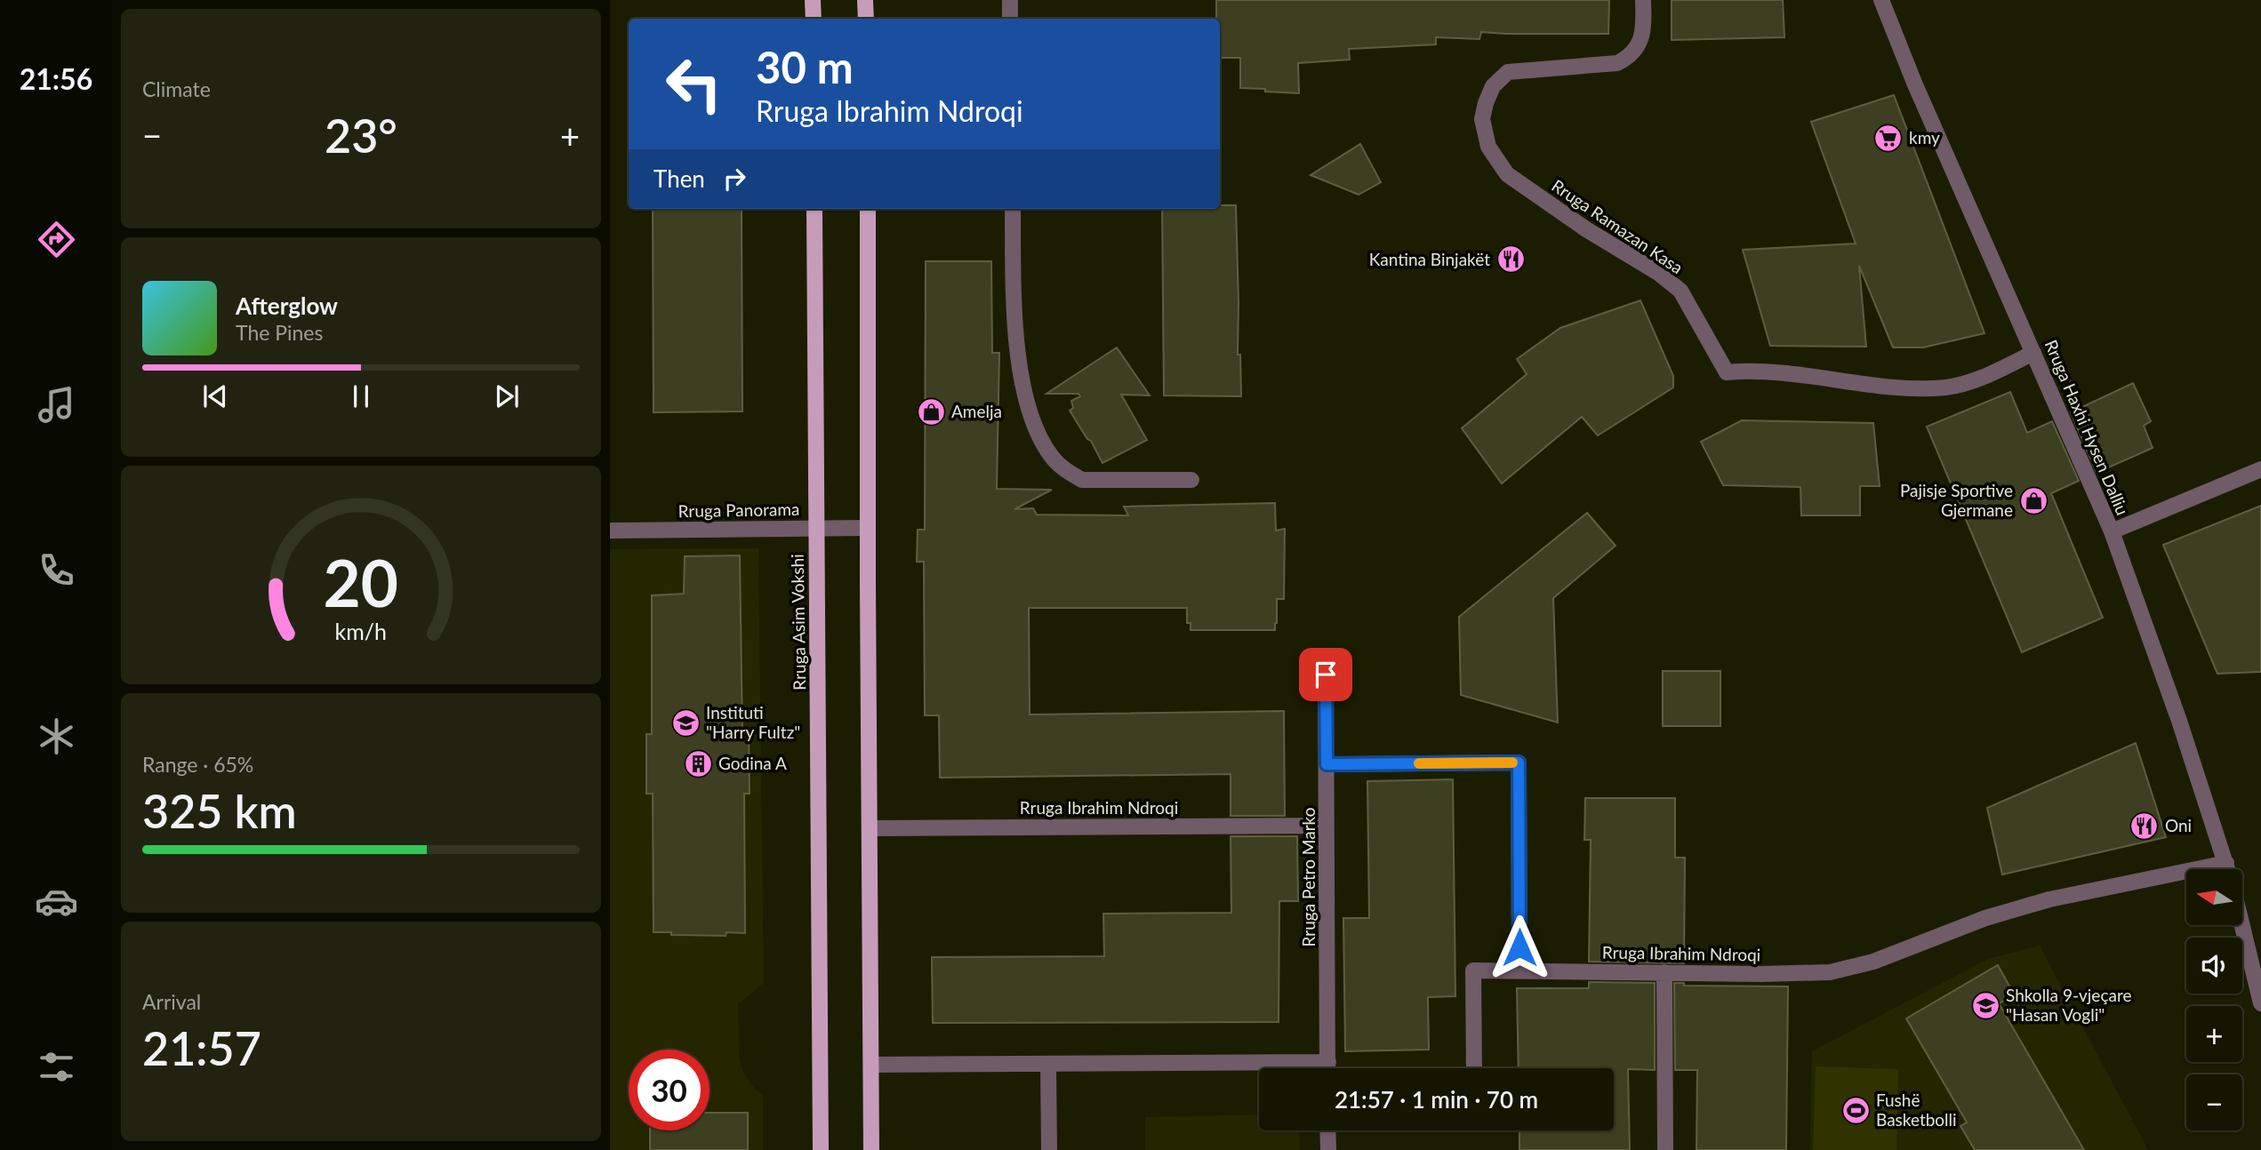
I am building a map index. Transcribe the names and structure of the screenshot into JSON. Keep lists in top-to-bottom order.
{
  "streets": {
    "main road": ["Rruga Asim Vokshi"],
    "street": [
      "Rruga Ramazan Kasa",
      "Rruga Haxhi Hysen Dalliu",
      "Rruga Panorama",
      "Rruga Ibrahim Ndroqi",
      "Rruga Petro Marko"
    ]
  },
  "crossings": [
    ["Rruga Ramazan Kasa", "Rruga Haxhi Hysen Dalliu"],
    ["Rruga Haxhi Hysen Dalliu", "Rruga Ibrahim Ndroqi"],
    ["Rruga Panorama", "Rruga Asim Vokshi"],
    ["Rruga Ibrahim Ndroqi", "Rruga Petro Marko"]
  ],
  "places": {
    "supermarket": ["kmy"],
    "restaurant": ["Kantina Binjakët", "Oni"],
    "shop": ["Amelja", "Pajisje Sportive Gjermane"],
    "school or university": ["Instituti \"Harry Fultz\"", "Shkolla 9-vjeçare \"Hasan Vogli\""],
    "building": ["Godina A"],
    "sports": ["Fushë Basketbolli"]
  },
  "north": "left",
  "page": {
    "tabs": "21:56",
    "tile": [
      "Climate",
      ["Range · 65%", "325 km"],
      ["Arrival", "21:57"]
    ],
    "turn": ["30 m", "Rruga Ibrahim Ndroqi"],
    "heat": ["−", "23°", "+"],
    "then": "Then",
    "song": ["Afterglow", "The Pines"],
    "map_buttons": ["+", "−"],
    "limit": "30",
    "trip": "21:57 · 1 min · 70 m",
    "gauge": ["20", "km/h"]
  }
}
